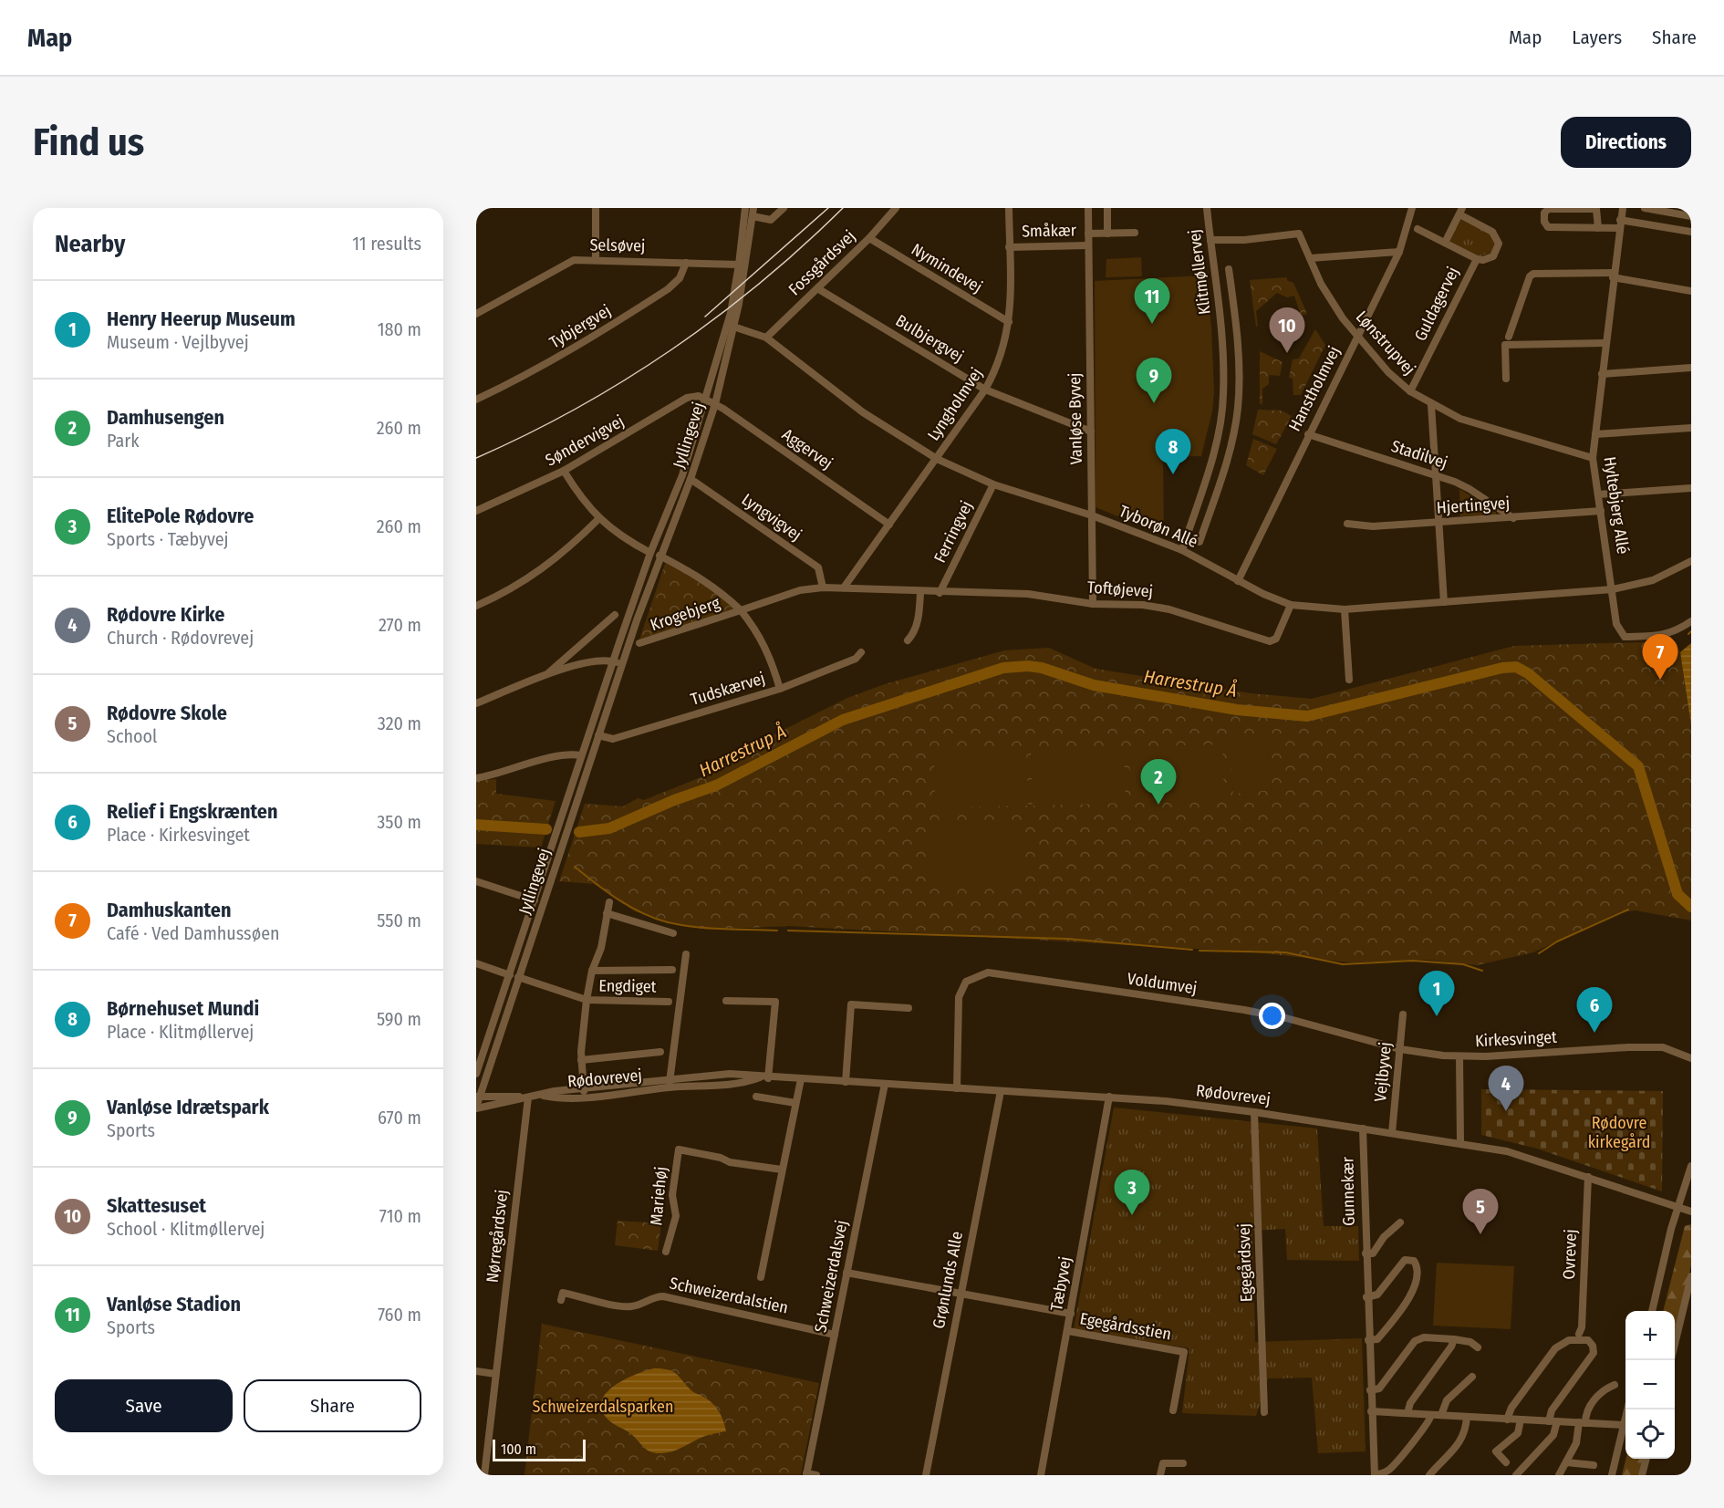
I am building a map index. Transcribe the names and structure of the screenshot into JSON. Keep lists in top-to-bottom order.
{
  "streets": {
    "street": [
      "Småkær",
      "Selsøvej",
      "Fossgårdsvej",
      "Nymindevej",
      "Klitmøllervej",
      "Guldagervej",
      "Tybjergvej",
      "Bulbjergvej",
      "Lønstrupvej",
      "Hanstholmvej",
      "Lyngholmvej",
      "Vanløse Byvej",
      "Jyllingevej",
      "Søndervigvej",
      "Aggervej",
      "Stadilvej",
      "Hjertingvej",
      "Hyltebjerg Allé",
      "Lyngvigvej",
      "Tyborøn Allé",
      "Ferringvej",
      "Toftøjevej",
      "Krogebjerg",
      "Tudskærvej",
      "Voldumvej",
      "Engdiget",
      "Kirkesvinget",
      "Vejlbyvej",
      "Rødovrevej",
      "Gunnekær",
      "Mariehøj",
      "Nørregårdsvej",
      "Ovrevej",
      "Egegårdsvej",
      "Schweizerdalsvej",
      "Grønlunds Alle",
      "Tæbyvej",
      "Schweizerdalstien",
      "Egegårdsstien"
    ]
  },
  "crossings": [
    ["Småkær", "Lyngholmvej"],
    ["Småkær", "Vanløse Byvej"],
    ["Selsøvej", "Tybjergvej"],
    ["Selsøvej", "Jyllingevej"],
    ["Fossgårdsvej", "Nymindevej"],
    ["Fossgårdsvej", "Bulbjergvej"],
    ["Fossgårdsvej", "Tyborøn Allé"],
    ["Nymindevej", "Lyngholmvej"],
    ["Klitmøllervej", "Lønstrupvej"],
    ["Klitmøllervej", "Tyborøn Allé"],
    ["Guldagervej", "Lønstrupvej"],
    ["Bulbjergvej", "Lyngholmvej"],
    ["Bulbjergvej", "Vanløse Byvej"],
    ["Lønstrupvej", "Hanstholmvej"],
    ["Lønstrupvej", "Hyltebjerg Allé"],
    ["Hanstholmvej", "Stadilvej"],
    ["Hanstholmvej", "Tyborøn Allé"],
    ["Lyngholmvej", "Aggervej"],
    ["Lyngholmvej", "Tyborøn Allé"],
    ["Lyngholmvej", "Toftøjevej"],
    ["Vanløse Byvej", "Tyborøn Allé"],
    ["Vanløse Byvej", "Toftøjevej"],
    ["Jyllingevej", "Søndervigvej"],
    ["Jyllingevej", "Aggervej"],
    ["Jyllingevej", "Lyngvigvej"],
    ["Jyllingevej", "Tyborøn Allé"],
    ["Jyllingevej", "Krogebjerg"],
    ["Jyllingevej", "Tudskærvej"],
    ["Jyllingevej", "Engdiget"],
    ["Jyllingevej", "Rødovrevej"],
    ["Søndervigvej", "Aggervej"],
    ["Stadilvej", "Hjertingvej"],
    ["Hjertingvej", "Hyltebjerg Allé"],
    ["Hyltebjerg Allé", "Tyborøn Allé"],
    ["Lyngvigvej", "Toftøjevej"],
    ["Tyborøn Allé", "Ferringvej"],
    ["Tyborøn Allé", "Toftøjevej"],
    ["Ferringvej", "Toftøjevej"],
    ["Toftøjevej", "Krogebjerg"],
    ["Voldumvej", "Kirkesvinget"],
    ["Voldumvej", "Vejlbyvej"],
    ["Voldumvej", "Rødovrevej"],
    ["Engdiget", "Rødovrevej"],
    ["Kirkesvinget", "Rødovrevej"],
    ["Vejlbyvej", "Rødovrevej"],
    ["Rødovrevej", "Gunnekær"],
    ["Rødovrevej", "Nørregårdsvej"],
    ["Rødovrevej", "Ovrevej"],
    ["Rødovrevej", "Egegårdsvej"],
    ["Rødovrevej", "Schweizerdalsvej"],
    ["Rødovrevej", "Grønlunds Alle"],
    ["Rødovrevej", "Tæbyvej"],
    ["Schweizerdalsvej", "Schweizerdalstien"],
    ["Tæbyvej", "Egegårdsstien"]
  ],
  "water": ["Harrestrup Å"],
  "parks": ["Rødovre kirkegård", "Schweizerdalsparken"],
  "scale_bar": "100 m",
  "page": {
    "header": "Map",
    "nav": ["Map", "Layers", "Share"],
    "buttons": [
      "Directions",
      ["Save", "Share"]
    ],
    "title": "Find us",
    "heading": ["Nearby", "11 results"],
    "pins": [
      "11",
      "10",
      "9",
      "8",
      "7",
      "2",
      "1",
      "6",
      "4",
      "3",
      "5"
    ],
    "list": [
      {
        "mark": "1",
        "name": "Henry Heerup Museum",
        "note": "Museum · Vejlbyvej",
        "value": "180 m"
      },
      {
        "mark": "2",
        "name": "Damhusengen",
        "note": "Park",
        "value": "260 m"
      },
      {
        "mark": "3",
        "name": "ElitePole Rødovre",
        "note": "Sports · Tæbyvej",
        "value": "260 m"
      },
      {
        "mark": "4",
        "name": "Rødovre Kirke",
        "note": "Church · Rødovrevej",
        "value": "270 m"
      },
      {
        "mark": "5",
        "name": "Rødovre Skole",
        "note": "School",
        "value": "320 m"
      },
      {
        "mark": "6",
        "name": "Relief i Engskrænten",
        "note": "Place · Kirkesvinget",
        "value": "350 m"
      },
      {
        "mark": "7",
        "name": "Damhuskanten",
        "note": "Café · Ved Damhussøen",
        "value": "550 m"
      },
      {
        "mark": "8",
        "name": "Børnehuset Mundi",
        "note": "Place · Klitmøllervej",
        "value": "590 m"
      },
      {
        "mark": "9",
        "name": "Vanløse Idrætspark",
        "note": "Sports",
        "value": "670 m"
      },
      {
        "mark": "10",
        "name": "Skattesuset",
        "note": "School · Klitmøllervej",
        "value": "710 m"
      },
      {
        "mark": "11",
        "name": "Vanløse Stadion",
        "note": "Sports",
        "value": "760 m"
      }
    ],
    "map_buttons": ["+", "−"],
    "scale": "100 m"
  }
}
